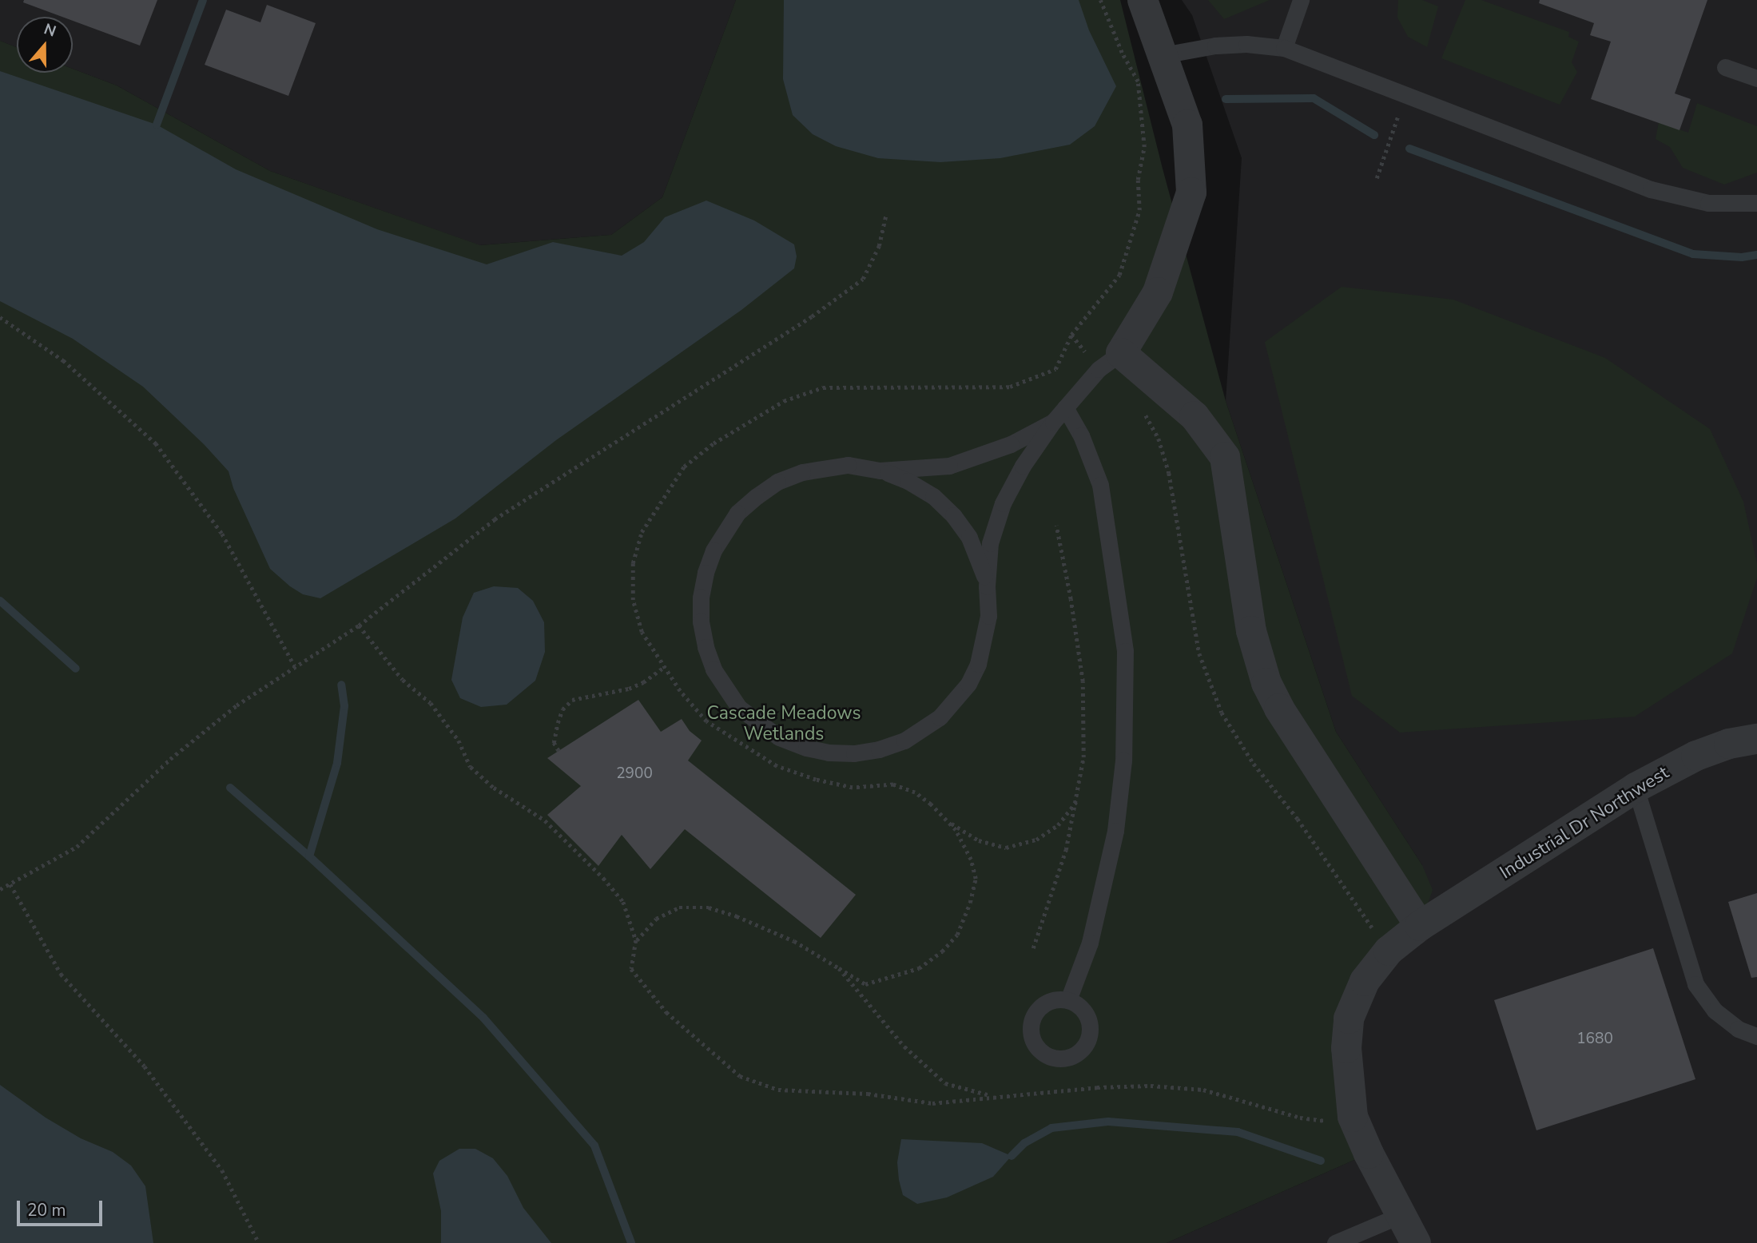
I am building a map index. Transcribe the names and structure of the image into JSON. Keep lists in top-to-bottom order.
{
  "streets": {
    "street": ["Industrial Dr Northwest"]
  },
  "parks": ["Cascade Meadows Wetlands"],
  "house_numbers": ["2900", "1680"],
  "scale_bar": "20 m",
  "north": "top"
}
